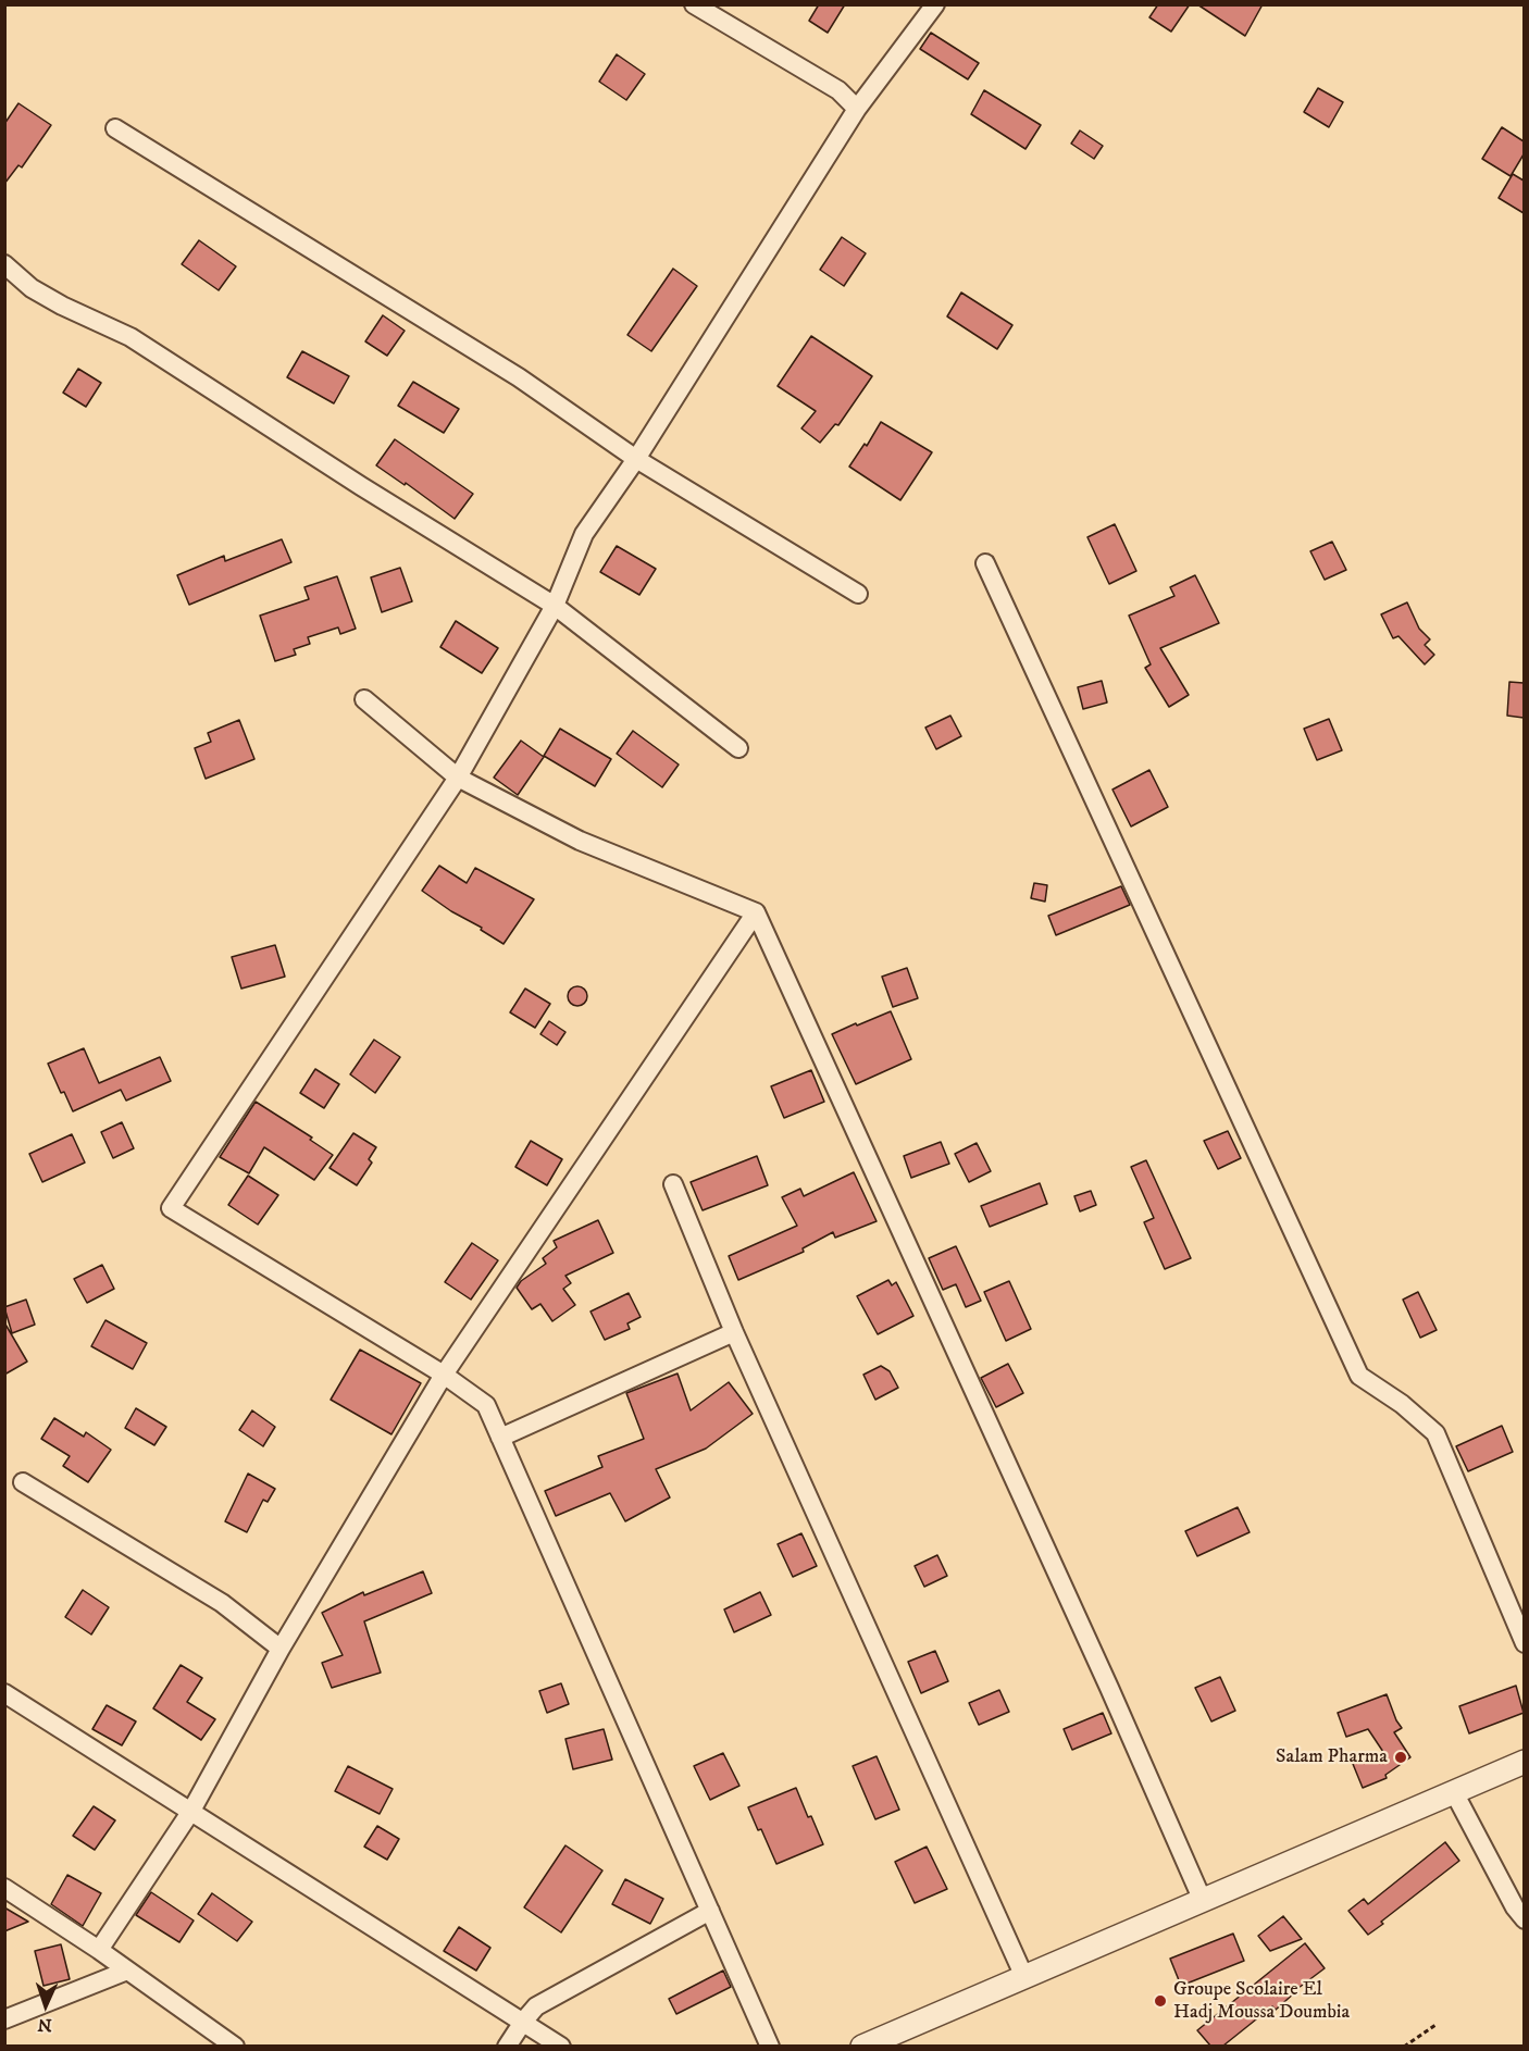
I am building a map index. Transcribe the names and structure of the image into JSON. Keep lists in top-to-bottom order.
{
  "places": ["Salam Pharma", "Groupe Scolaire El Hadj Moussa Doumbia"],
  "north": "bottom"
}
